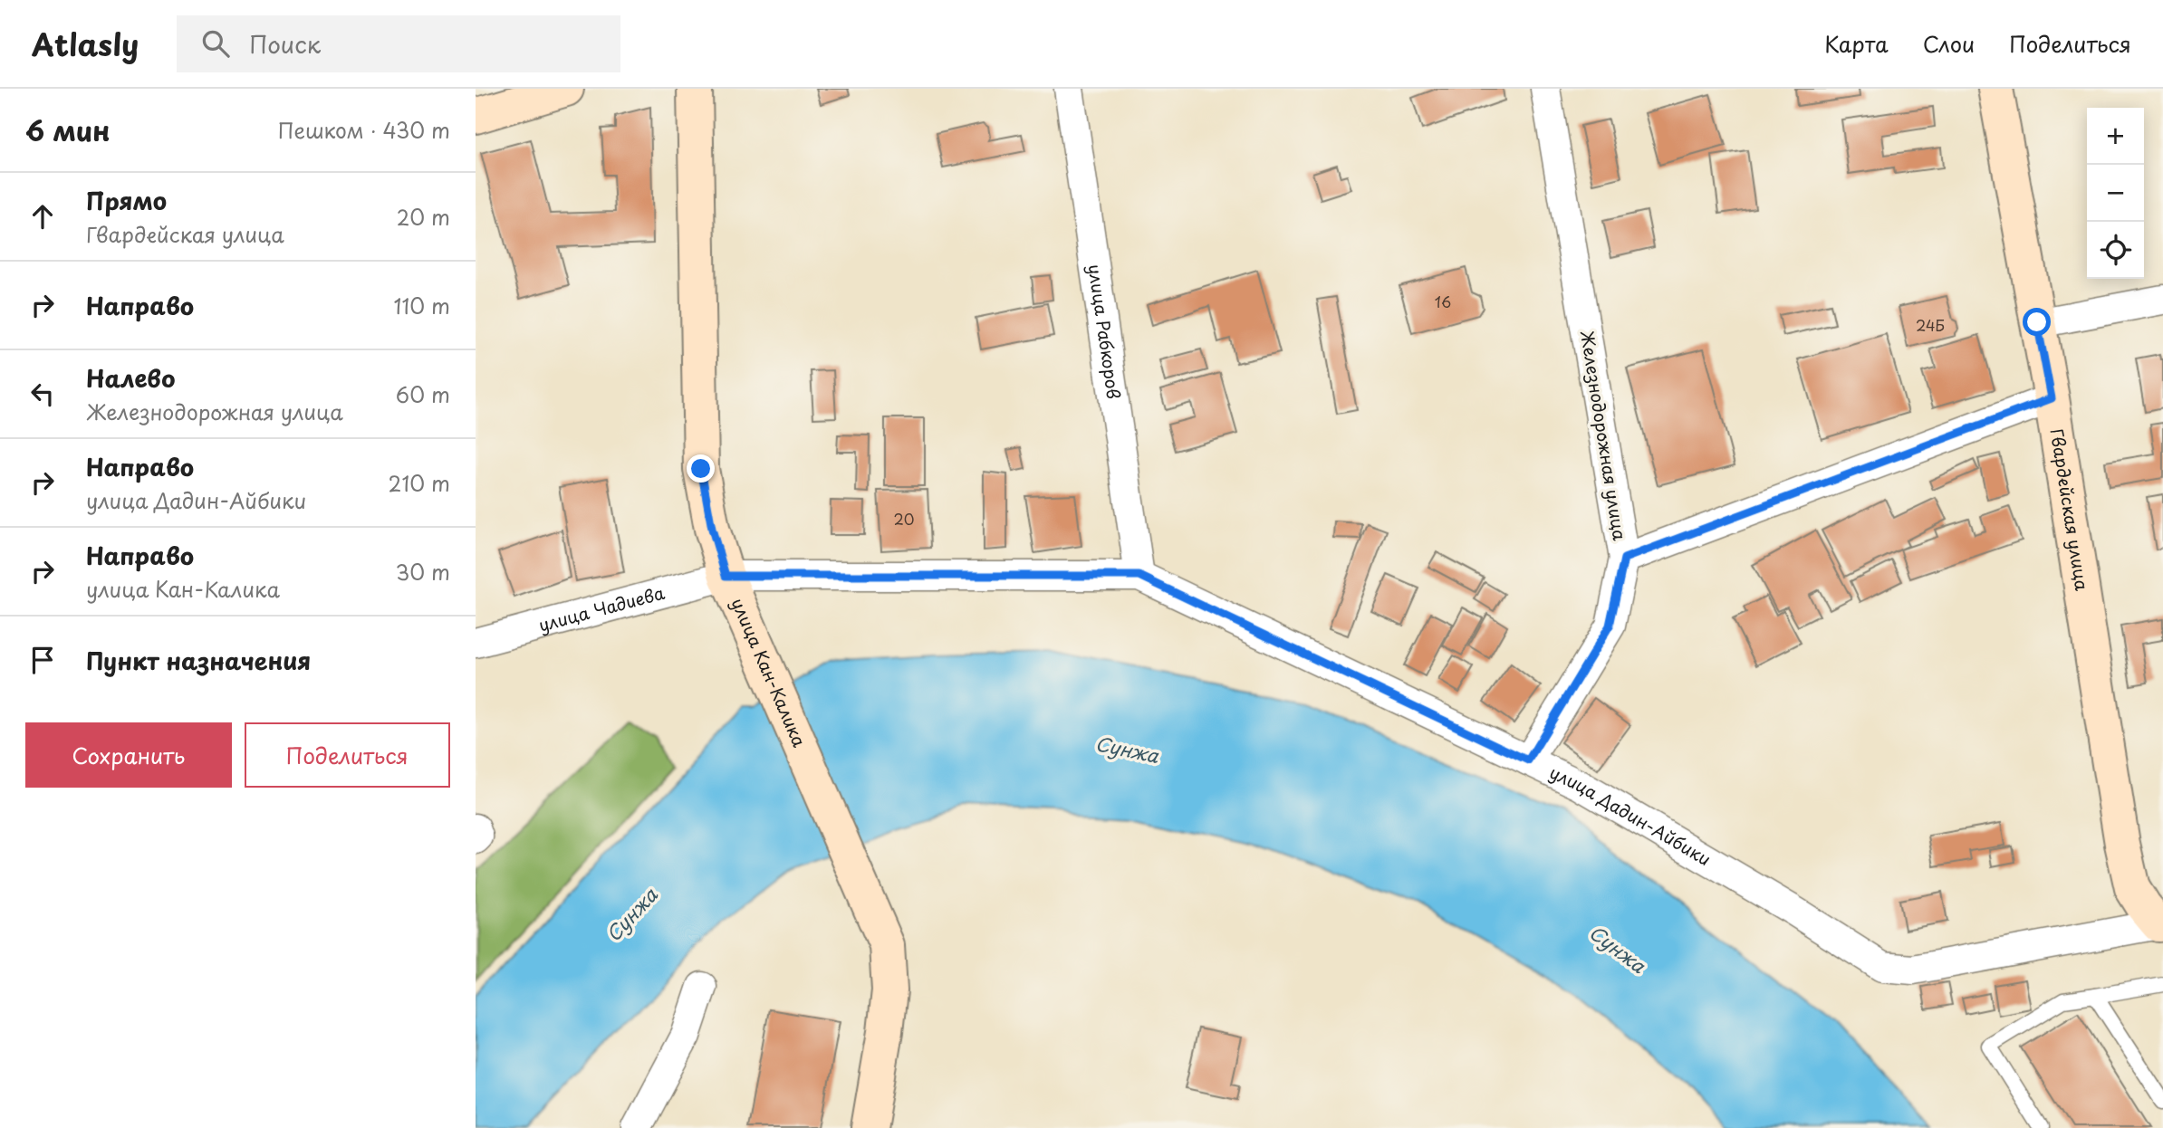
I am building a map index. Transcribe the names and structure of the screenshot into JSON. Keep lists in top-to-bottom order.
{
  "streets": {
    "street": [
      "улица Рабкоров",
      "Железнодорожная улица",
      "Гвардейская улица",
      "улица Чадиева",
      "улица Кан-Калика",
      "улица Дадин-Айбики"
    ]
  },
  "crossings": [
    ["улица Рабкоров", "улица Дадин-Айбики"],
    ["Железнодорожная улица", "улица Дадин-Айбики"],
    ["Гвардейская улица", "улица Дадин-Айбики"],
    ["улица Чадиева", "улица Кан-Калика"],
    ["улица Чадиева", "улица Дадин-Айбики"],
    ["улица Кан-Калика", "улица Дадин-Айбики"]
  ],
  "water": ["Сунжа"],
  "house_numbers": ["16", "24Б", "20"],
  "page": {
    "header": "Atlasly",
    "search": "Поиск",
    "nav": ["Карта", "Слои", "Поделиться"],
    "heading": ["6 мин", "Пешком · 430 m"],
    "map_buttons": ["+", "−"],
    "list": [
      ["Прямо", "Гвардейская улица", "20 m"],
      ["Направо", "110 m"],
      ["Налево", "Железнодорожная улица", "60 m"],
      ["Направо", "улица Дадин-Айбики", "210 m"],
      ["Направо", "улица Кан-Калика", "30 m"],
      "Пункт назначения"
    ],
    "buttons": ["Сохранить", "Поделиться"]
  }
}
